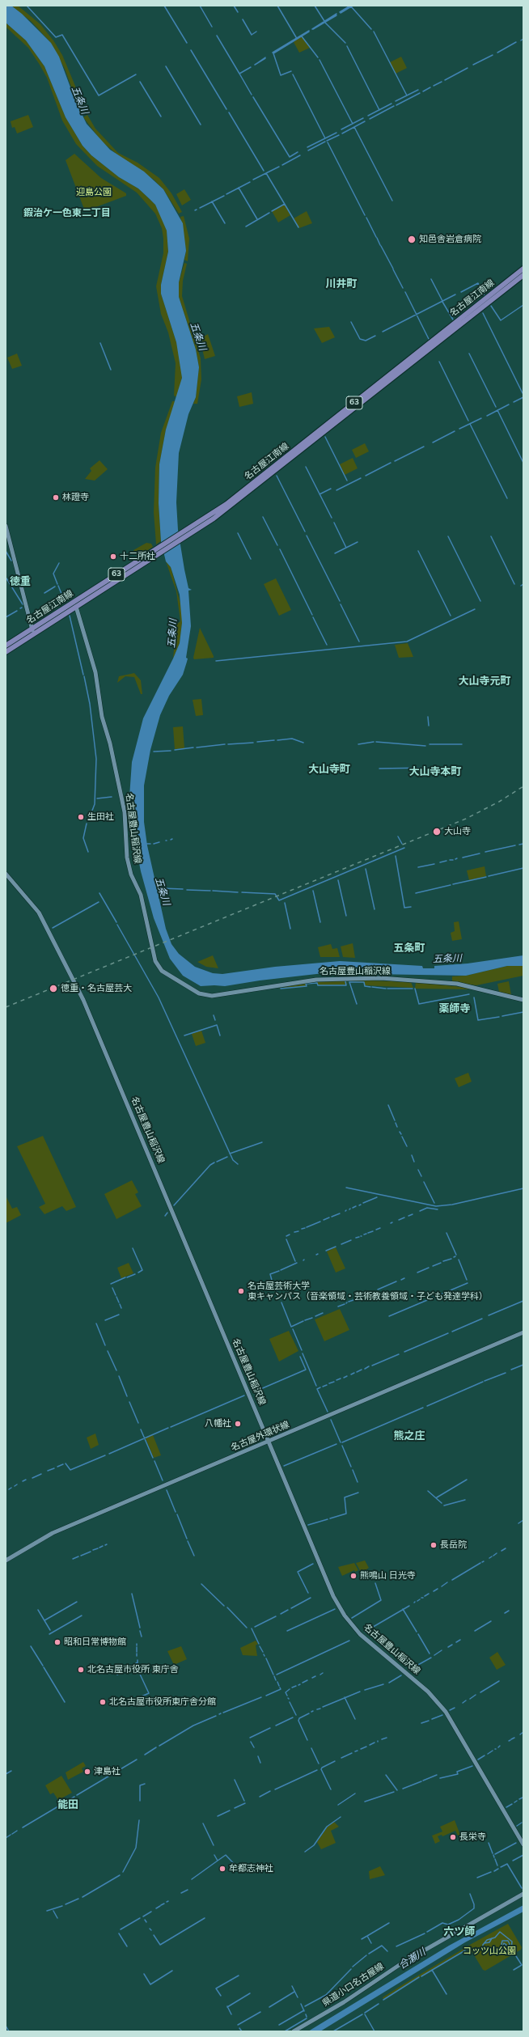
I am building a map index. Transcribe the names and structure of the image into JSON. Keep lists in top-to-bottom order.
{
  "streets": {
    "main road": [
      "名古屋江南線",
      "63",
      "名古屋豊山稲沢線",
      "名古屋外環状線",
      "県道小口名古屋線"
    ]
  },
  "crossings": [
    ["名古屋江南線", "名古屋豊山稲沢線"],
    ["名古屋豊山稲沢線", "名古屋外環状線"]
  ],
  "districts": [
    "鍜治ケ一色東二丁目",
    "川井町",
    "徳重",
    "大山寺元町",
    "大山寺町",
    "大山寺本町",
    "五条町",
    "薬師寺",
    "熊之庄",
    "能田",
    "六ツ師"
  ],
  "water": ["五条川", "合瀬川"],
  "parks": ["迎島公園", "コッツ山公園"],
  "places": [
    "知邑舎岩倉病院",
    "林證寺",
    "十二所社",
    "生田社",
    "大山寺",
    "徳重・名古屋芸大",
    "名古屋芸術大学 東キャンパス（音楽領域・芸術教養領域・子ども発達学科）",
    "八幡社",
    "長岳院",
    "熊鳴山 日光寺",
    "昭和日常博物館",
    "北名古屋市役所 東庁舎",
    "北名古屋市役所東庁舎分館",
    "津島社",
    "長栄寺",
    "牟都志神社"
  ]
}
